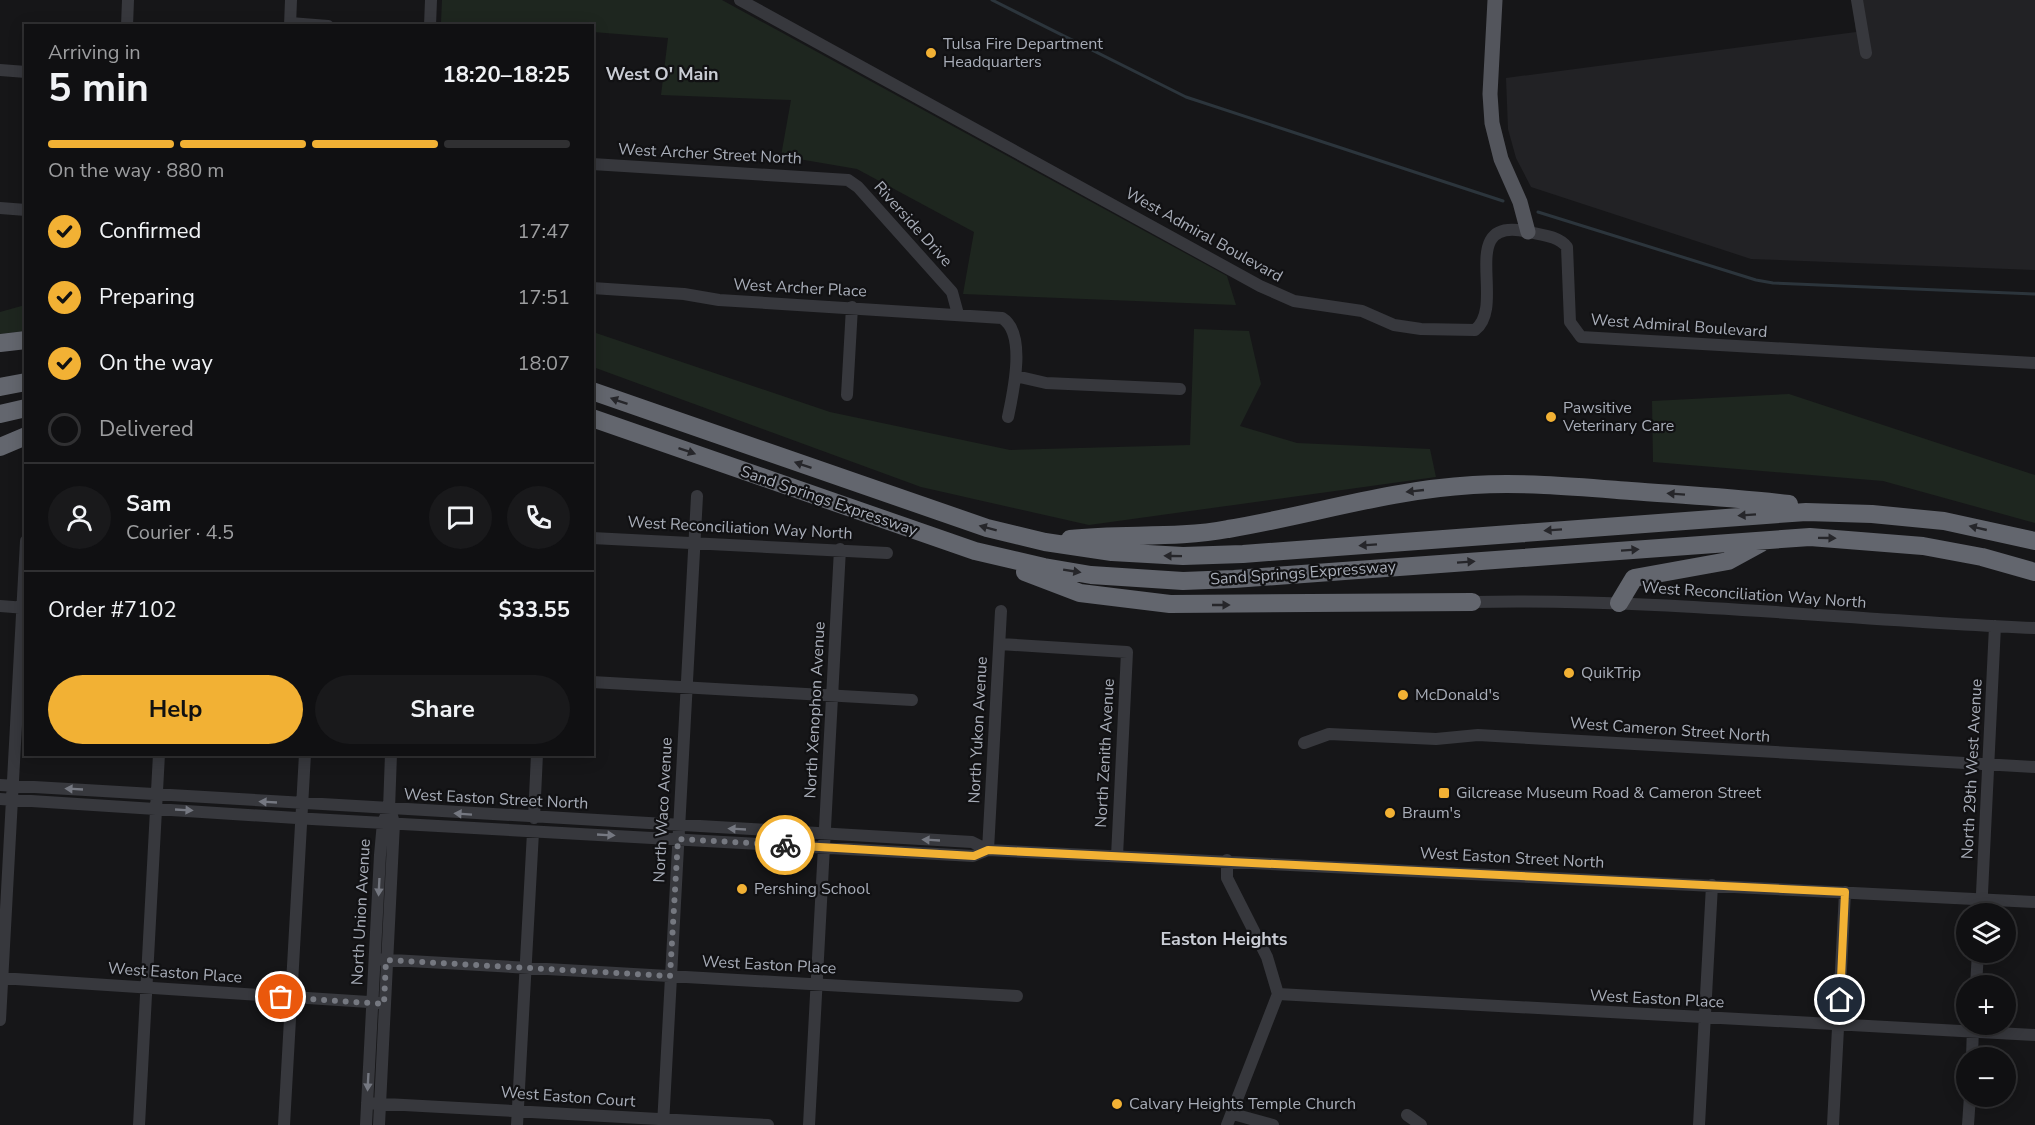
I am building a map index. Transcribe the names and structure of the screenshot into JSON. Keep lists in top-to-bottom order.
{
  "streets": {
    "highway": ["Sand Springs Expressway"],
    "street": [
      "West Archer Street North",
      "Riverside Drive",
      "West Admiral Boulevard",
      "West Archer Place",
      "West Reconciliation Way North",
      "North Xenophon Avenue",
      "North Yukon Avenue",
      "West Cameron Street North",
      "North Zenith Avenue",
      "North 29th West Avenue",
      "West Easton Street North",
      "North Waco Avenue",
      "North Union Avenue",
      "West Easton Place",
      "West Easton Court"
    ]
  },
  "crossings": [
    ["West Archer Street North", "Riverside Drive"],
    ["Riverside Drive", "West Archer Place"],
    ["West Reconciliation Way North", "North Xenophon Avenue"],
    ["West Reconciliation Way North", "North 29th West Avenue"],
    ["West Reconciliation Way North", "North Waco Avenue"],
    ["North Xenophon Avenue", "West Easton Street North"],
    ["North Xenophon Avenue", "West Easton Place"],
    ["North Yukon Avenue", "North Zenith Avenue"],
    ["North Yukon Avenue", "West Easton Street North"],
    ["West Cameron Street North", "North 29th West Avenue"],
    ["North Zenith Avenue", "West Easton Street North"],
    ["North 29th West Avenue", "West Easton Street North"],
    ["West Easton Street North", "North Waco Avenue"],
    ["West Easton Street North", "North Union Avenue"],
    ["North Waco Avenue", "West Easton Place"],
    ["North Waco Avenue", "West Easton Court"],
    ["North Union Avenue", "West Easton Place"],
    ["North Union Avenue", "West Easton Court"]
  ],
  "districts": ["West O' Main", "Easton Heights"],
  "places": {
    "other": [
      "Tulsa Fire Department Headquarters",
      "Pawsitive Veterinary Care",
      "QuikTrip",
      "McDonald's",
      "Braum's",
      "Pershing School",
      "Calvary Heights Temple Church"
    ],
    "transit": ["Gilcrease Museum Road & Cameron Street"]
  },
  "page": {
    "heading": ["5 min", "Arriving in", "18:20–18:25"],
    "panel": [
      "Sam",
      "Courier · 4.5",
      "Order #7102",
      "$33.55"
    ],
    "bar": "On the way · 880 m",
    "list": [
      ["Confirmed", "17:47"],
      ["Preparing", "17:51"],
      ["On the way", "18:07"],
      "Delivered"
    ],
    "buttons": ["Help", "Share"],
    "map_buttons": ["+", "−"]
  }
}
